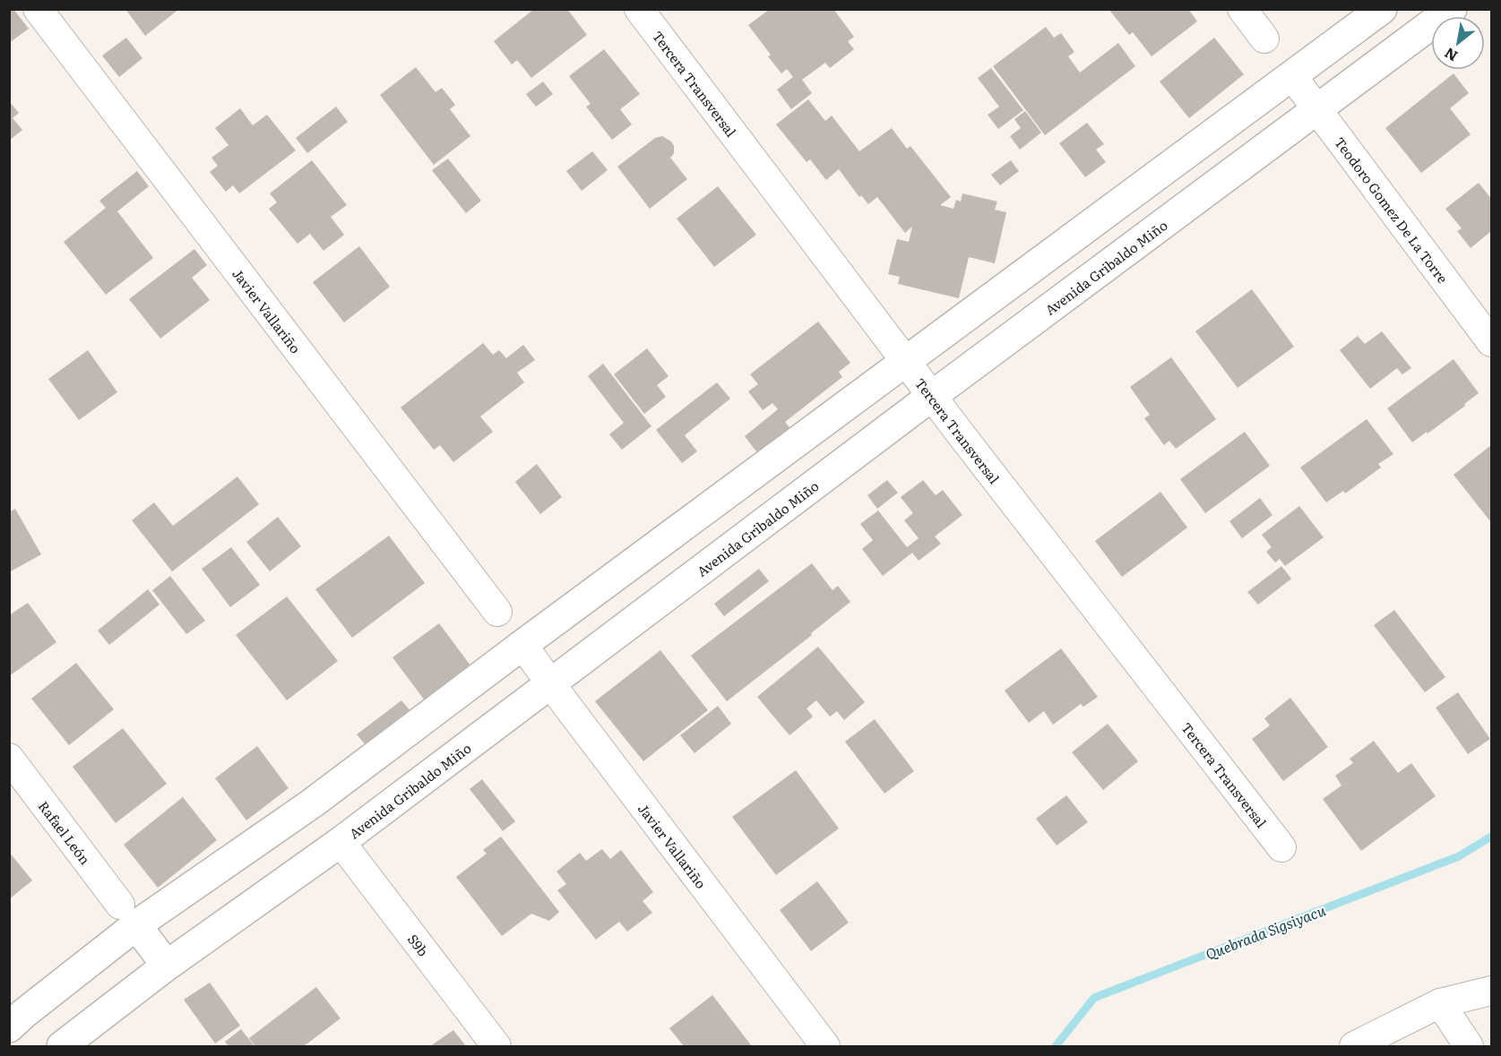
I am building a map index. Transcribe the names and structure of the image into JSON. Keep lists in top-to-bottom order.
{
  "streets": {
    "street": [
      "Tercera Transversal",
      "Teodoro Gomez De La Torre",
      "Avenida Gribaldo Miño",
      "Javier Vallariño",
      "Rafael León",
      "S9b"
    ]
  },
  "crossings": [
    ["Tercera Transversal", "Avenida Gribaldo Miño"],
    ["Teodoro Gomez De La Torre", "Avenida Gribaldo Miño"],
    ["Avenida Gribaldo Miño", "Javier Vallariño"],
    ["Avenida Gribaldo Miño", "S9b"]
  ],
  "water": ["Quebrada Sigsiyacu"],
  "north": "bottom left"
}
